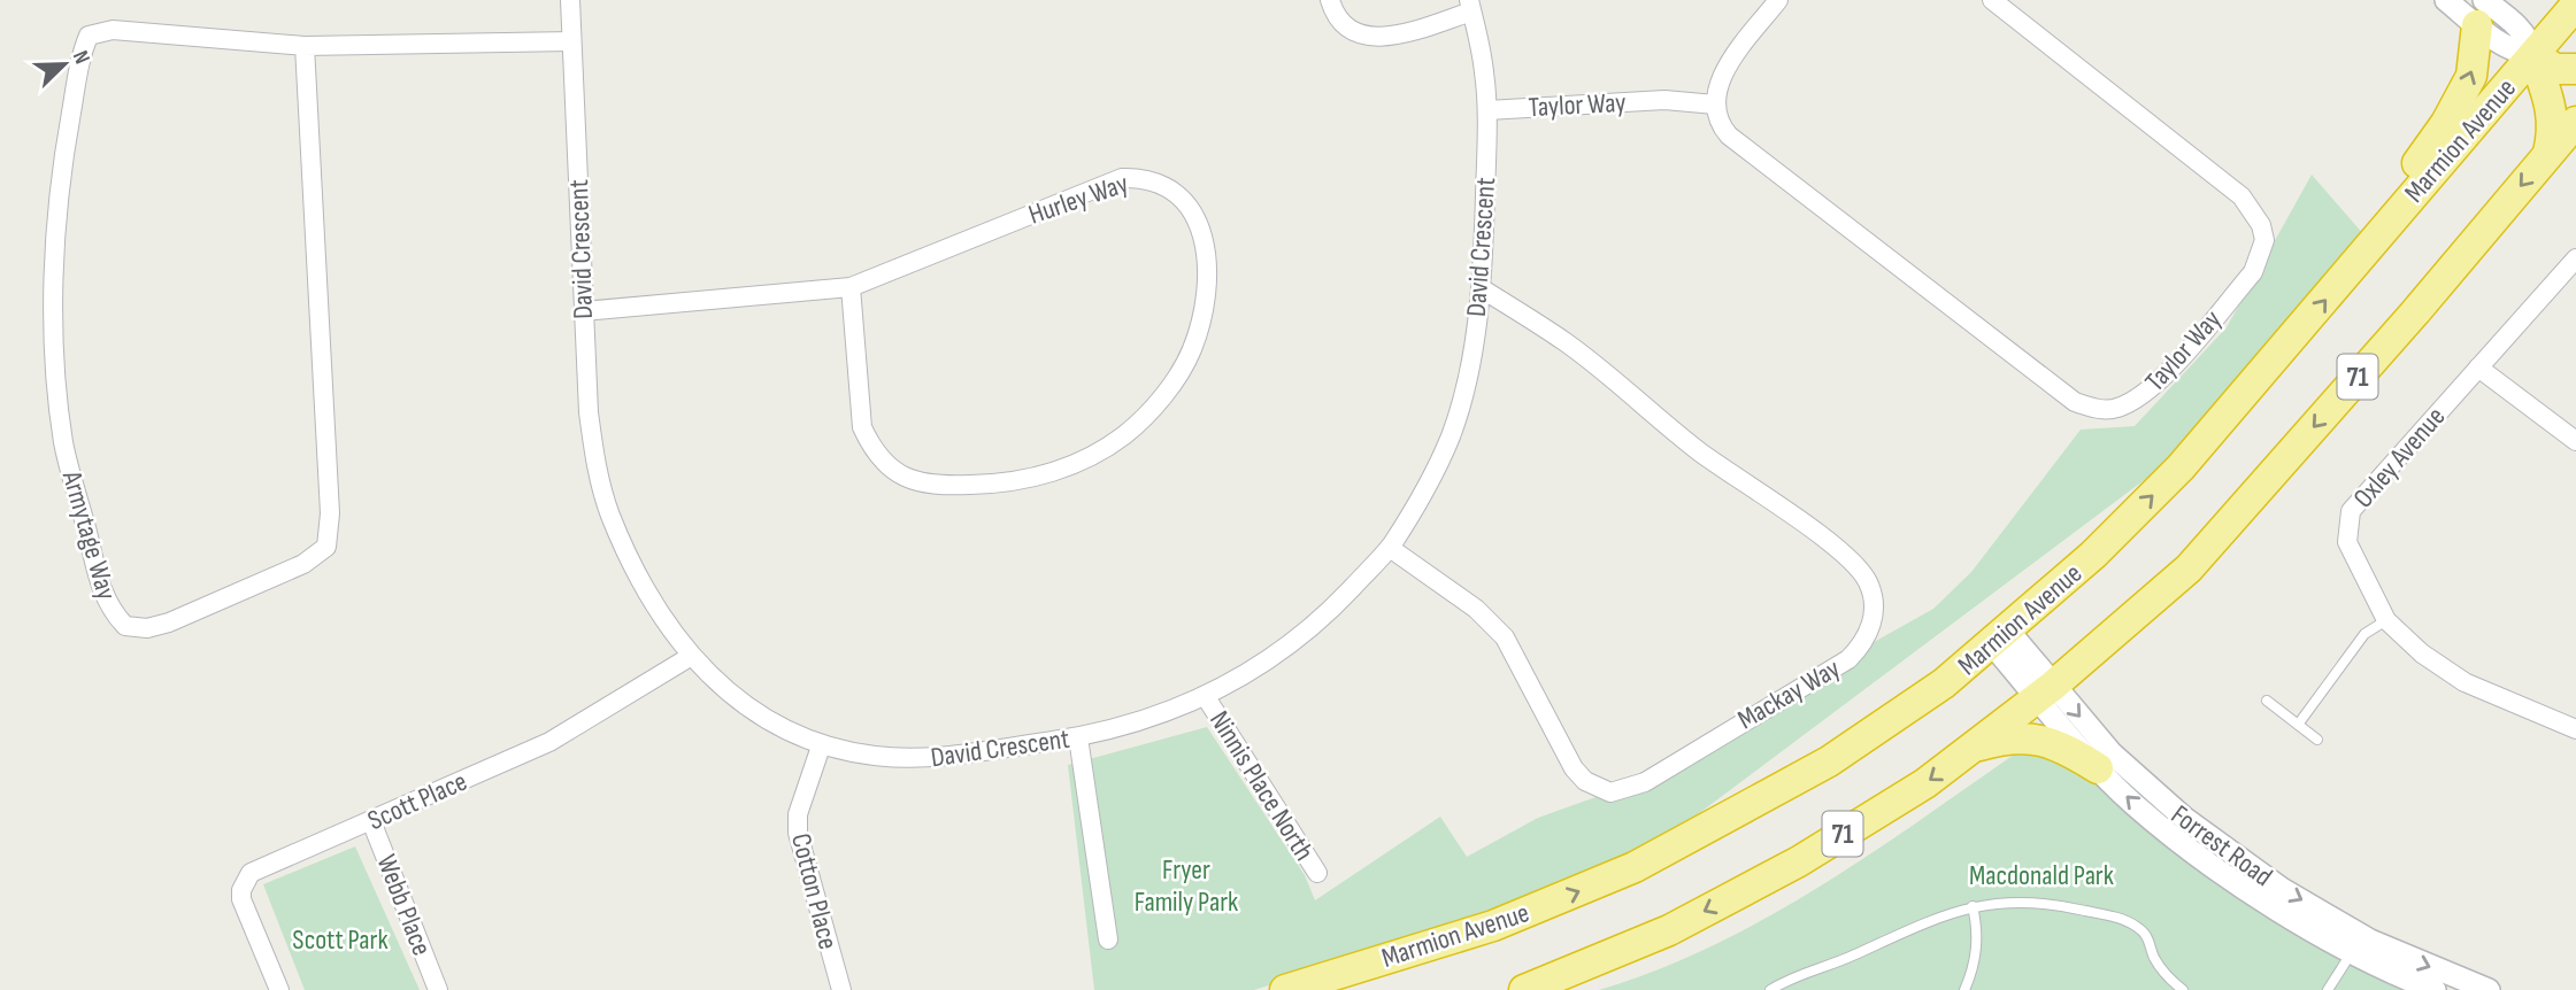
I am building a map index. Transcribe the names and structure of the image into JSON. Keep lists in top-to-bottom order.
{
  "streets": {
    "highway": ["Marmion Avenue", "71"],
    "street": [
      "Taylor Way",
      "Hurley Way",
      "David Crescent",
      "Oxley Avenue",
      "Armytage Way",
      "Mackay Way",
      "Ninnis Place North",
      "Scott Place",
      "Forrest Road",
      "Cotton Place",
      "Webb Place"
    ]
  },
  "crossings": [
    ["Taylor Way", "David Crescent"],
    ["Marmion Avenue", "Forrest Road"],
    ["Hurley Way", "David Crescent"],
    ["David Crescent", "Armytage Way"],
    ["David Crescent", "Mackay Way"],
    ["David Crescent", "Ninnis Place North"],
    ["David Crescent", "Scott Place"],
    ["David Crescent", "Cotton Place"],
    ["71", "Forrest Road"],
    ["Scott Place", "Webb Place"]
  ],
  "parks": ["Fryer Family Park", "Macdonald Park", "Scott Park"],
  "north": "top right"
}
